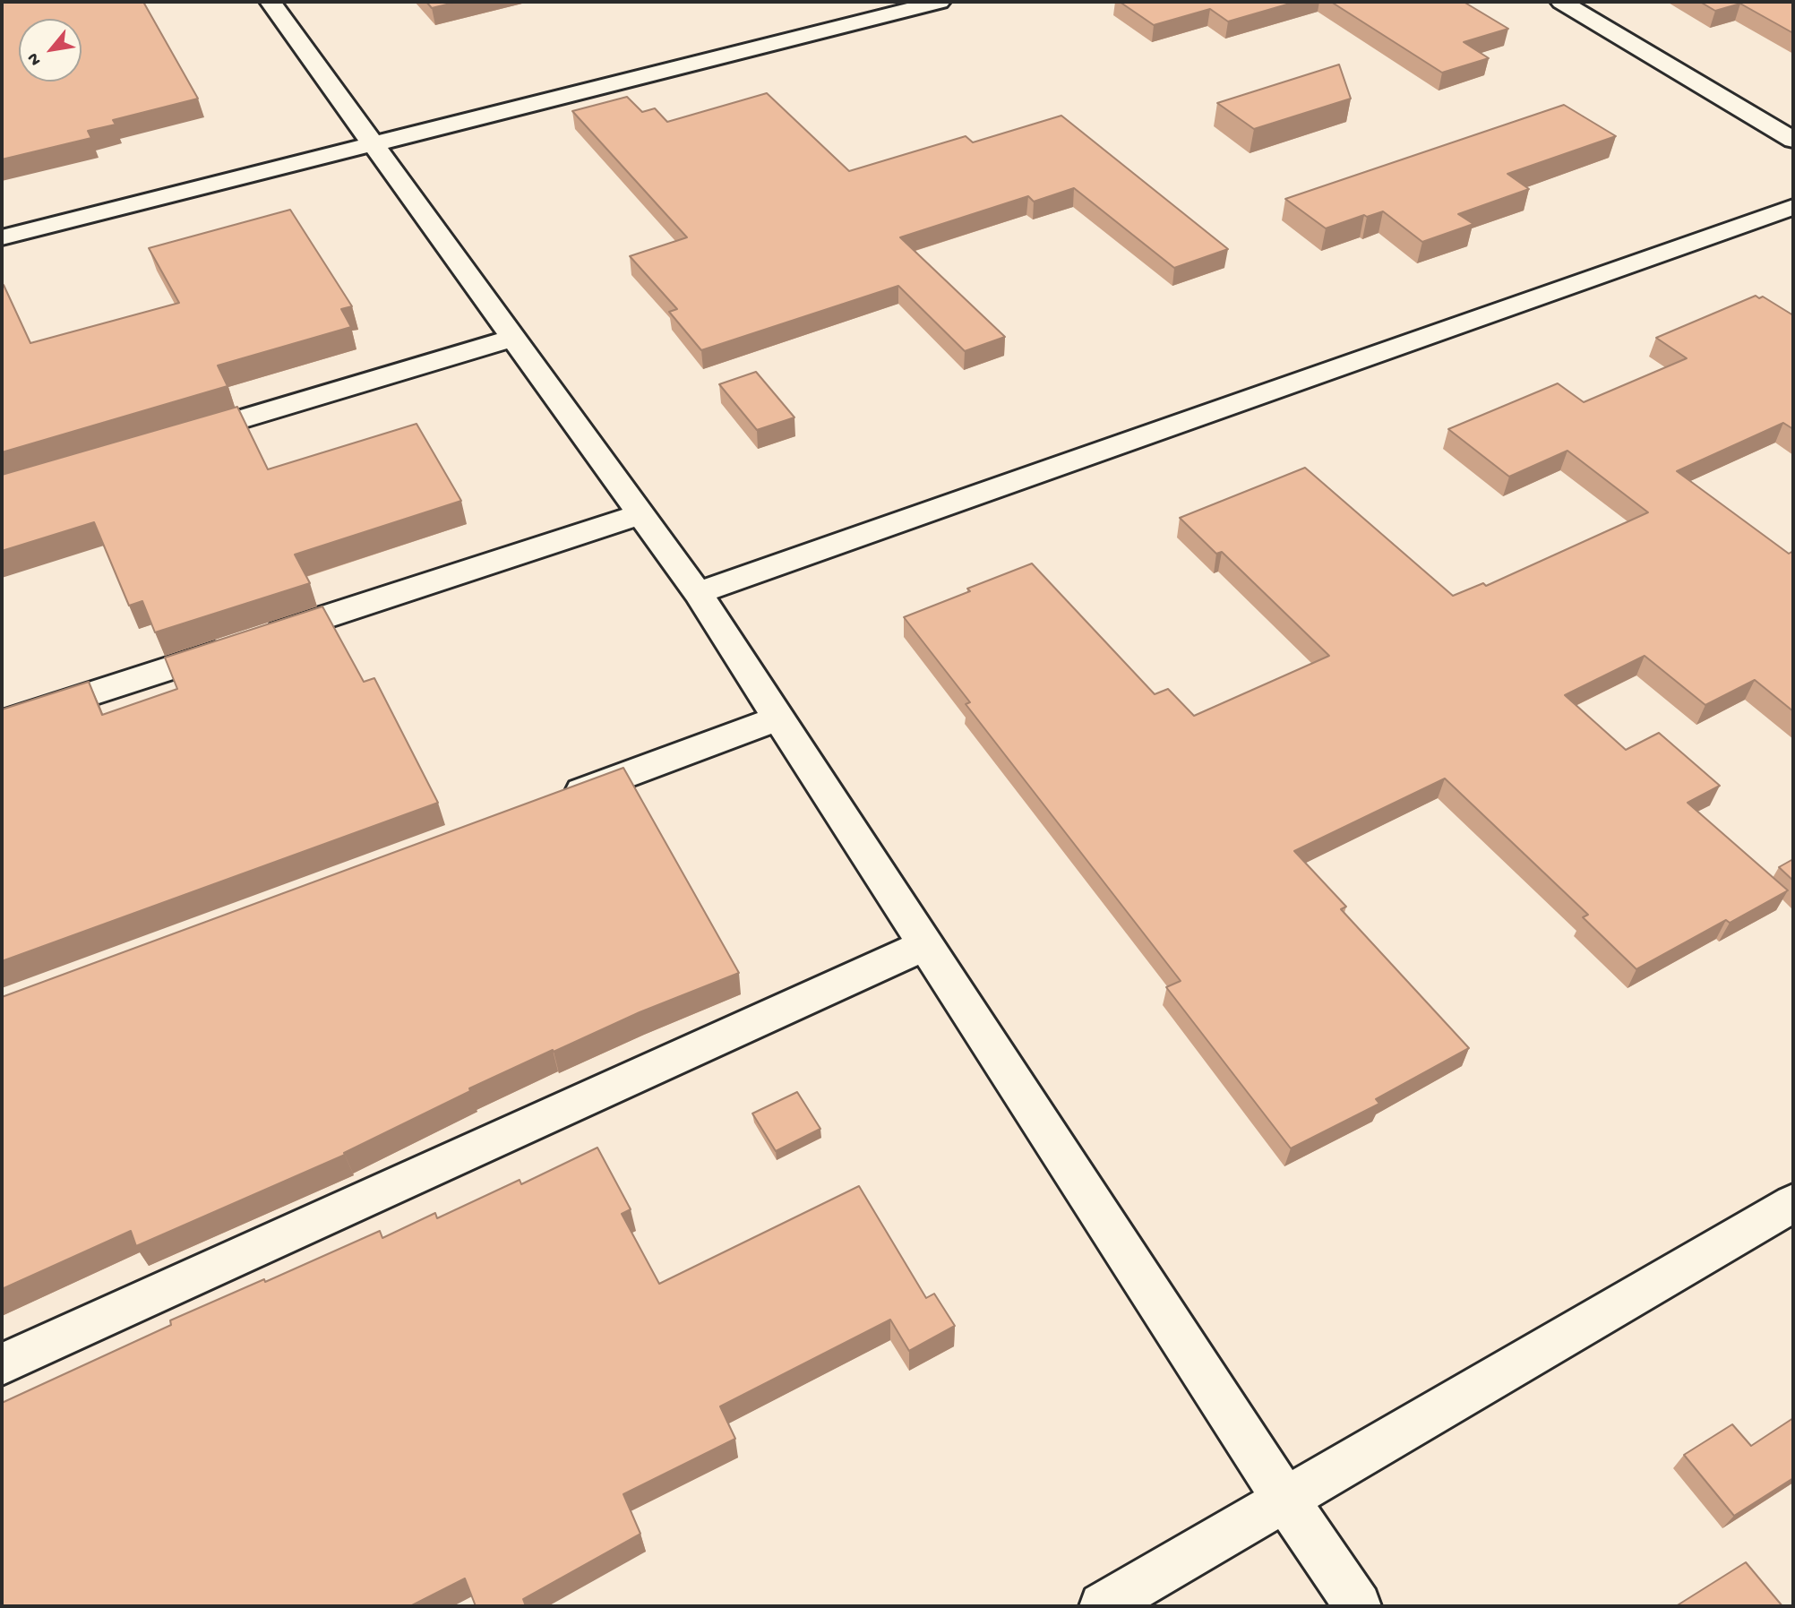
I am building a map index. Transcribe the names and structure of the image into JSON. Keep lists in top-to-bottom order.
{
  "north": "bottom left"
}
